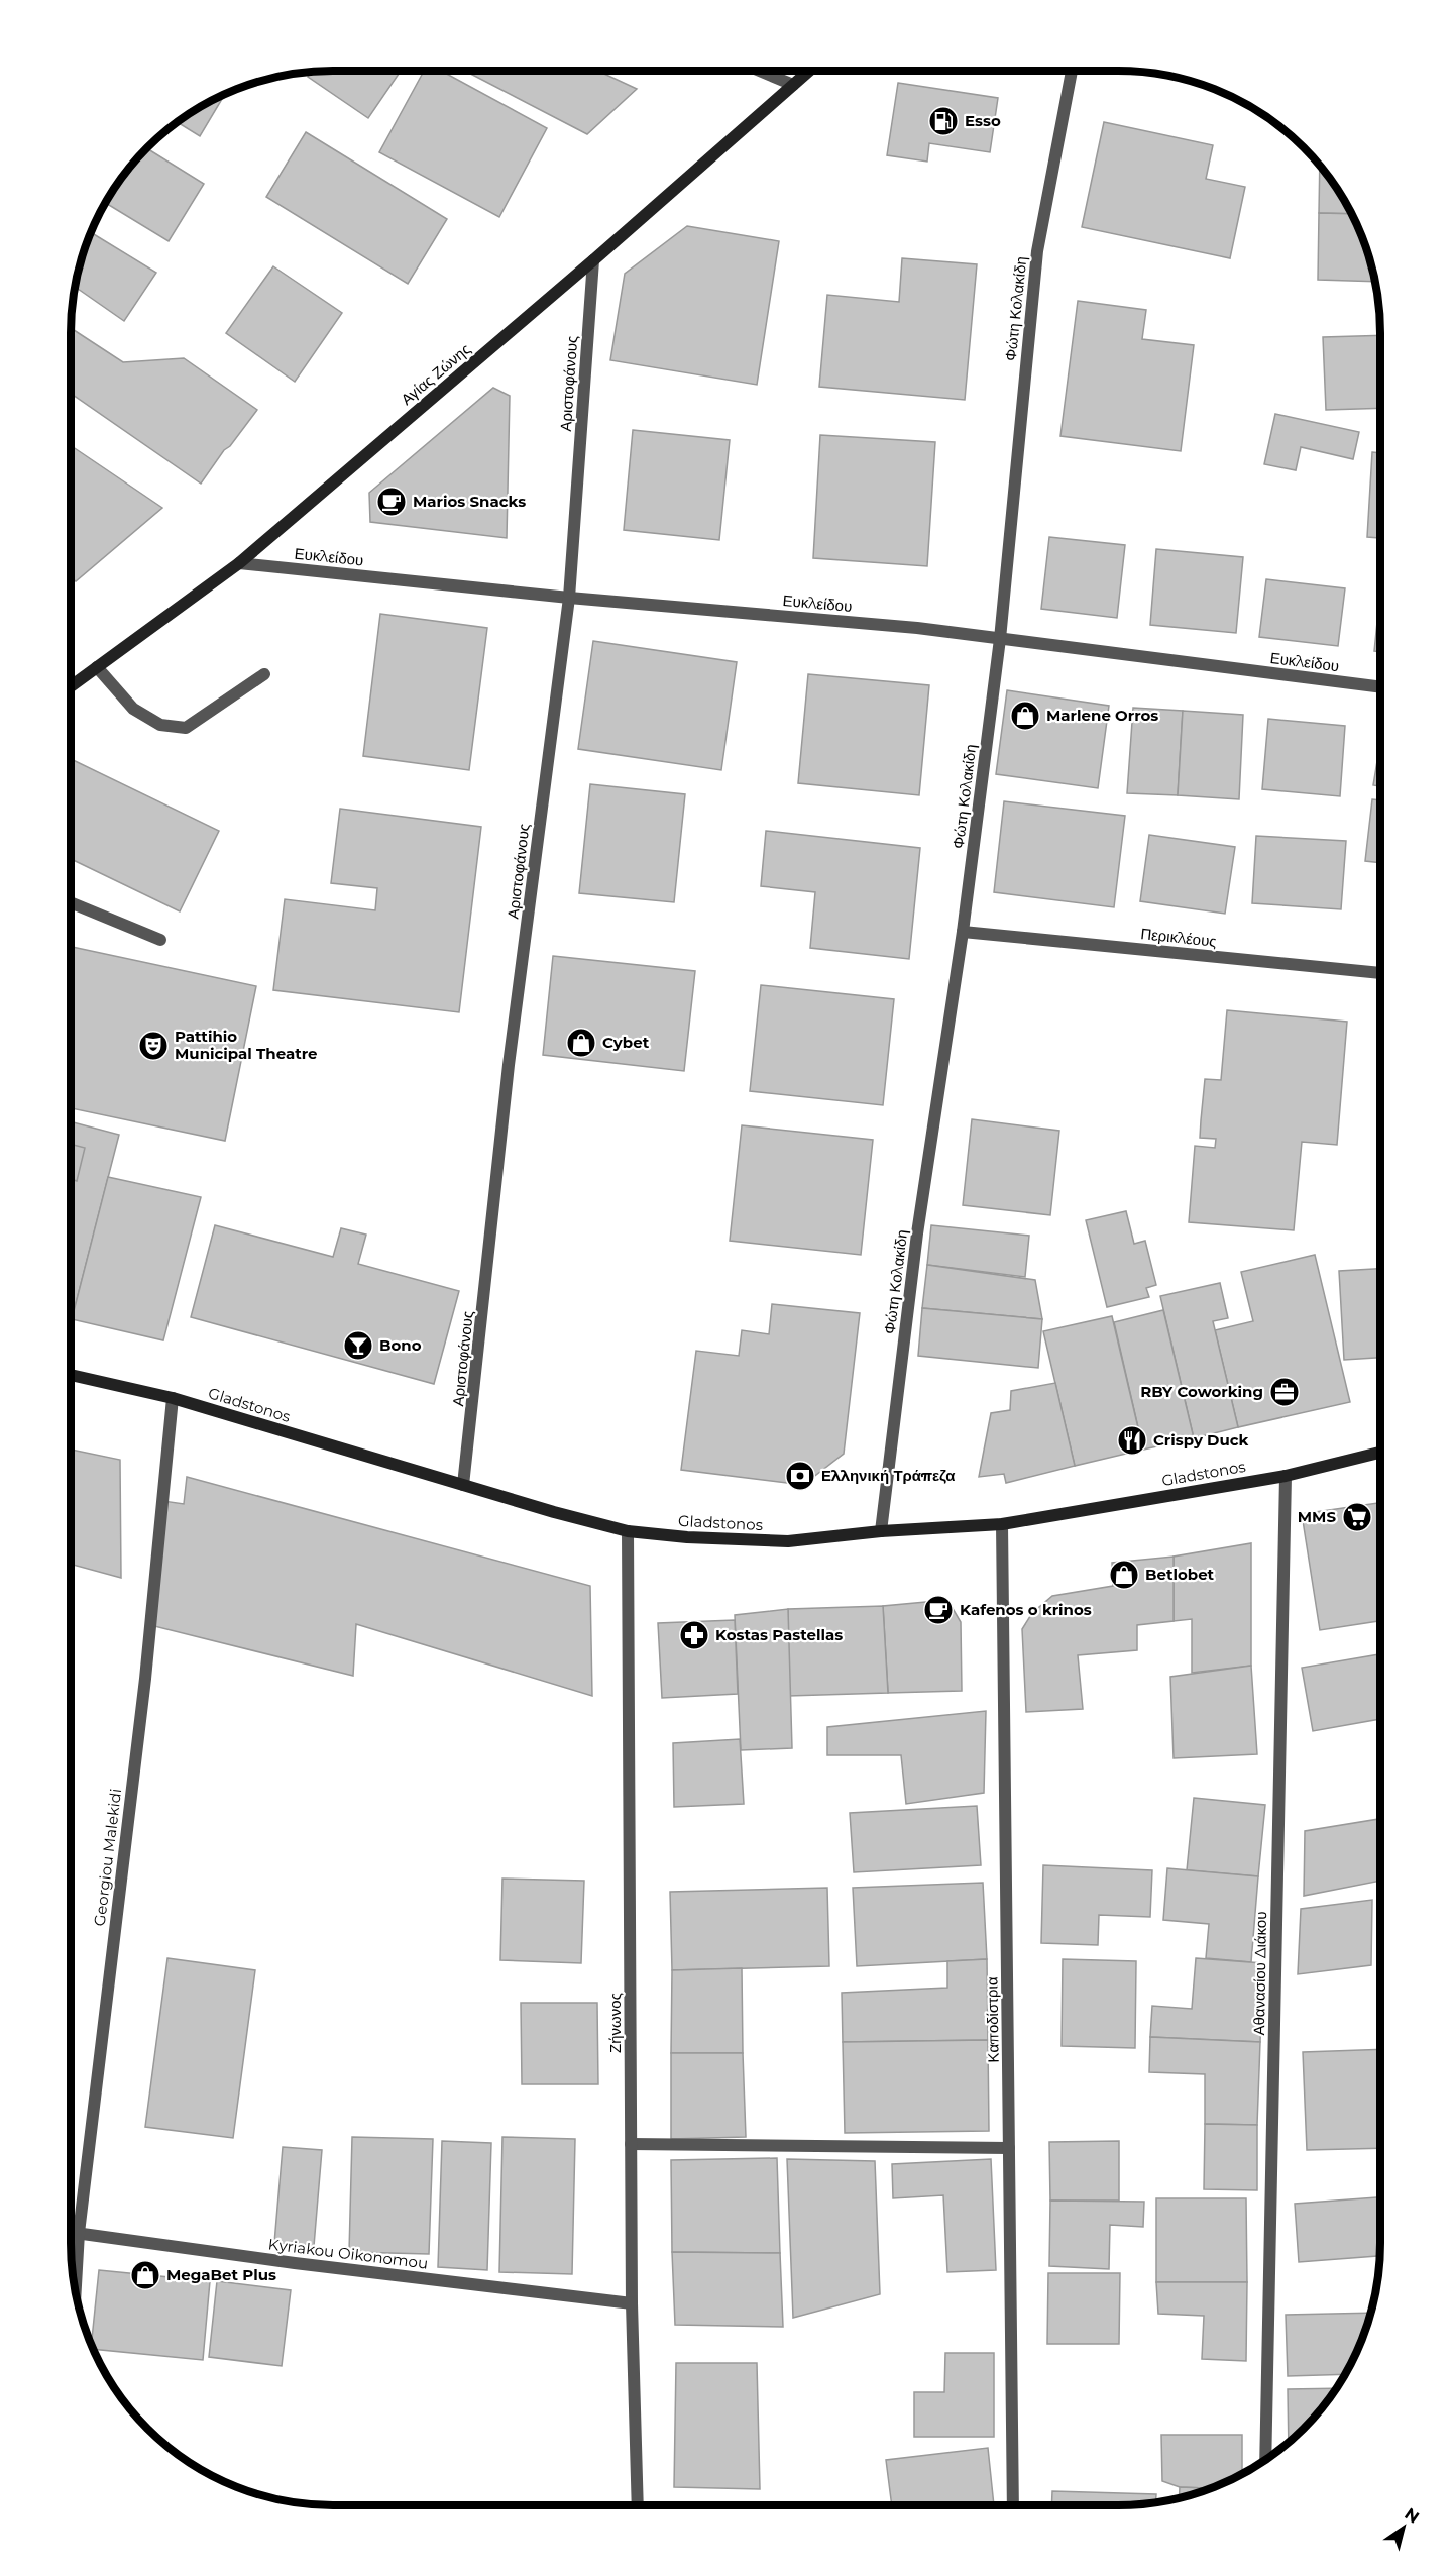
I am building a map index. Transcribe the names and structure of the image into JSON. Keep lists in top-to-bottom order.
{
  "streets": {
    "main road": ["Αγίας Ζώνης", "Gladstonos"],
    "street": [
      "Φώτη Κολακίδη",
      "Αριστοφάνους",
      "Ευκλείδου",
      "Περικλέους",
      "Georgiou Malekidi",
      "Αθανασίου Διάκου",
      "Καποδίστρια",
      "Ζήνωνος",
      "Kyriakou Oikonomou"
    ]
  },
  "crossings": [
    ["Φώτη Κολακίδη", "Ευκλείδου"],
    ["Φώτη Κολακίδη", "Περικλέους"],
    ["Φώτη Κολακίδη", "Gladstonos"],
    ["Αγίας Ζώνης", "Αριστοφάνους"],
    ["Αγίας Ζώνης", "Ευκλείδου"],
    ["Αριστοφάνους", "Ευκλείδου"],
    ["Αριστοφάνους", "Gladstonos"],
    ["Gladstonos", "Georgiou Malekidi"],
    ["Gladstonos", "Αθανασίου Διάκου"],
    ["Gladstonos", "Καποδίστρια"],
    ["Gladstonos", "Ζήνωνος"],
    ["Georgiou Malekidi", "Kyriakou Oikonomou"],
    ["Ζήνωνος", "Kyriakou Oikonomou"]
  ],
  "places": {
    "fuel station": ["Esso"],
    "cafe": ["Marios Snacks", "Kafenos o krinos"],
    "shop": [
      "Marlene Orros",
      "Cybet",
      "Betlobet",
      "MegaBet Plus"
    ],
    "theatre": ["Pattihio Municipal Theatre"],
    "bar": ["Bono"],
    "office": ["RBY Coworking"],
    "restaurant": ["Crispy Duck"],
    "bank": ["Ελληνική Τράπεζα"],
    "supermarket": ["MMS"],
    "pharmacy": ["Kostas Pastellas"]
  },
  "north": "top right"
}
